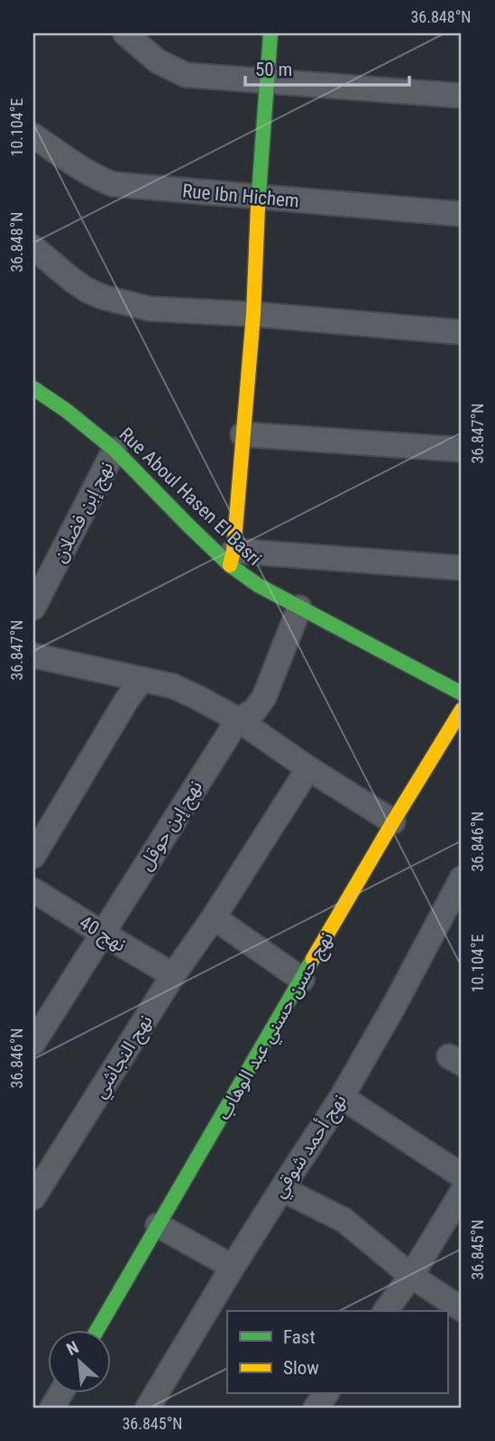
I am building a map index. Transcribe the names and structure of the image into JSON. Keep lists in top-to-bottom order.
{
  "streets": {
    "street": [
      "Rue Ibn Hichem",
      "Rue Aboul Hasen El Basri",
      "نهج إبن فضلان",
      "نهج إبن حوقل",
      "نهج 40",
      "نهج حسن حسني عبد الوهاب",
      "نهج النجاشي",
      "نهج أحمد شوقي"
    ]
  },
  "crossings": [
    ["Rue Aboul Hasen El Basri", "نهج إبن فضلان"],
    ["Rue Aboul Hasen El Basri", "نهج إبن حوقل"],
    ["نهج إبن حوقل", "نهج 40"],
    ["نهج 40", "نهج النجاشي"]
  ],
  "legend": ["Fast", "Slow"],
  "scale_bar": "50 m",
  "north": "top left",
  "coordinates": [
    "36.848°N",
    "10.104°E",
    "36.847°N",
    "36.846°N",
    "36.845°N"
  ]
}
